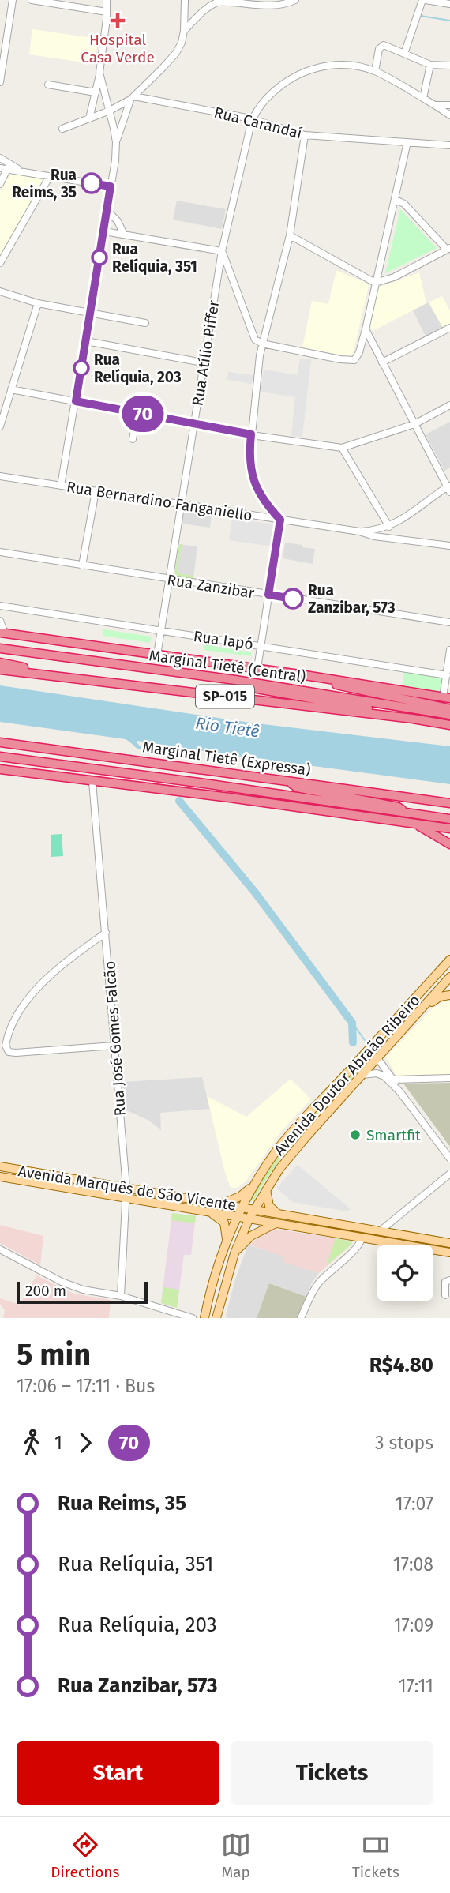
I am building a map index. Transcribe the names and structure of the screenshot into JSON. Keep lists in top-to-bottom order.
{
  "streets": {
    "highway": ["Marginal Tietê (Central)", "SP-015", "Marginal Tietê (Expressa)"],
    "main road": ["Avenida Doutor Abraão Ribeiro", "Avenida Marquês de São Vicente"],
    "street": [
      "Rua Carandaí",
      "Rua Atílio Piffer",
      "Rua Bernardino Fanganiello",
      "Rua Zanzibar",
      "Rua Iapó",
      "Rua José Gomes Falcão"
    ]
  },
  "crossings": [
    ["Rua Carandaí", "Rua Atílio Piffer"],
    ["Rua Atílio Piffer", "Rua Bernardino Fanganiello"],
    ["Rua Atílio Piffer", "Rua Zanzibar"],
    ["Rua Atílio Piffer", "Rua Iapó"],
    ["Rua José Gomes Falcão", "Avenida Marquês de São Vicente"],
    ["Avenida Doutor Abraão Ribeiro", "Avenida Marquês de São Vicente"]
  ],
  "water": ["Rio Tietê"],
  "places": {
    "health": ["Hospital Casa Verde"],
    "other": [
      "Rua Reims, 35",
      "Rua Relíquia, 351",
      "Rua Relíquia, 203",
      "Rua Zanzibar, 573",
      "Smartfit"
    ]
  },
  "lines": ["bus line 70"],
  "scale_bar": "200 m",
  "page": {
    "on_map": "70",
    "scale": "200 m",
    "heading": ["5 min", "17:06 – 17:11 · Bus", "R$4.80"],
    "legs": ["1", "70", "3 stops"],
    "list": [
      {
        "name": "Rua Reims, 35",
        "value": "17:07"
      },
      {
        "name": "Rua Relíquia, 351",
        "value": "17:08"
      },
      {
        "name": "Rua Relíquia, 203",
        "value": "17:09"
      },
      {
        "name": "Rua Zanzibar, 573",
        "value": "17:11"
      }
    ],
    "buttons": ["Start", "Tickets"],
    "tabs": ["Directions", "Map", "Tickets"]
  }
}
